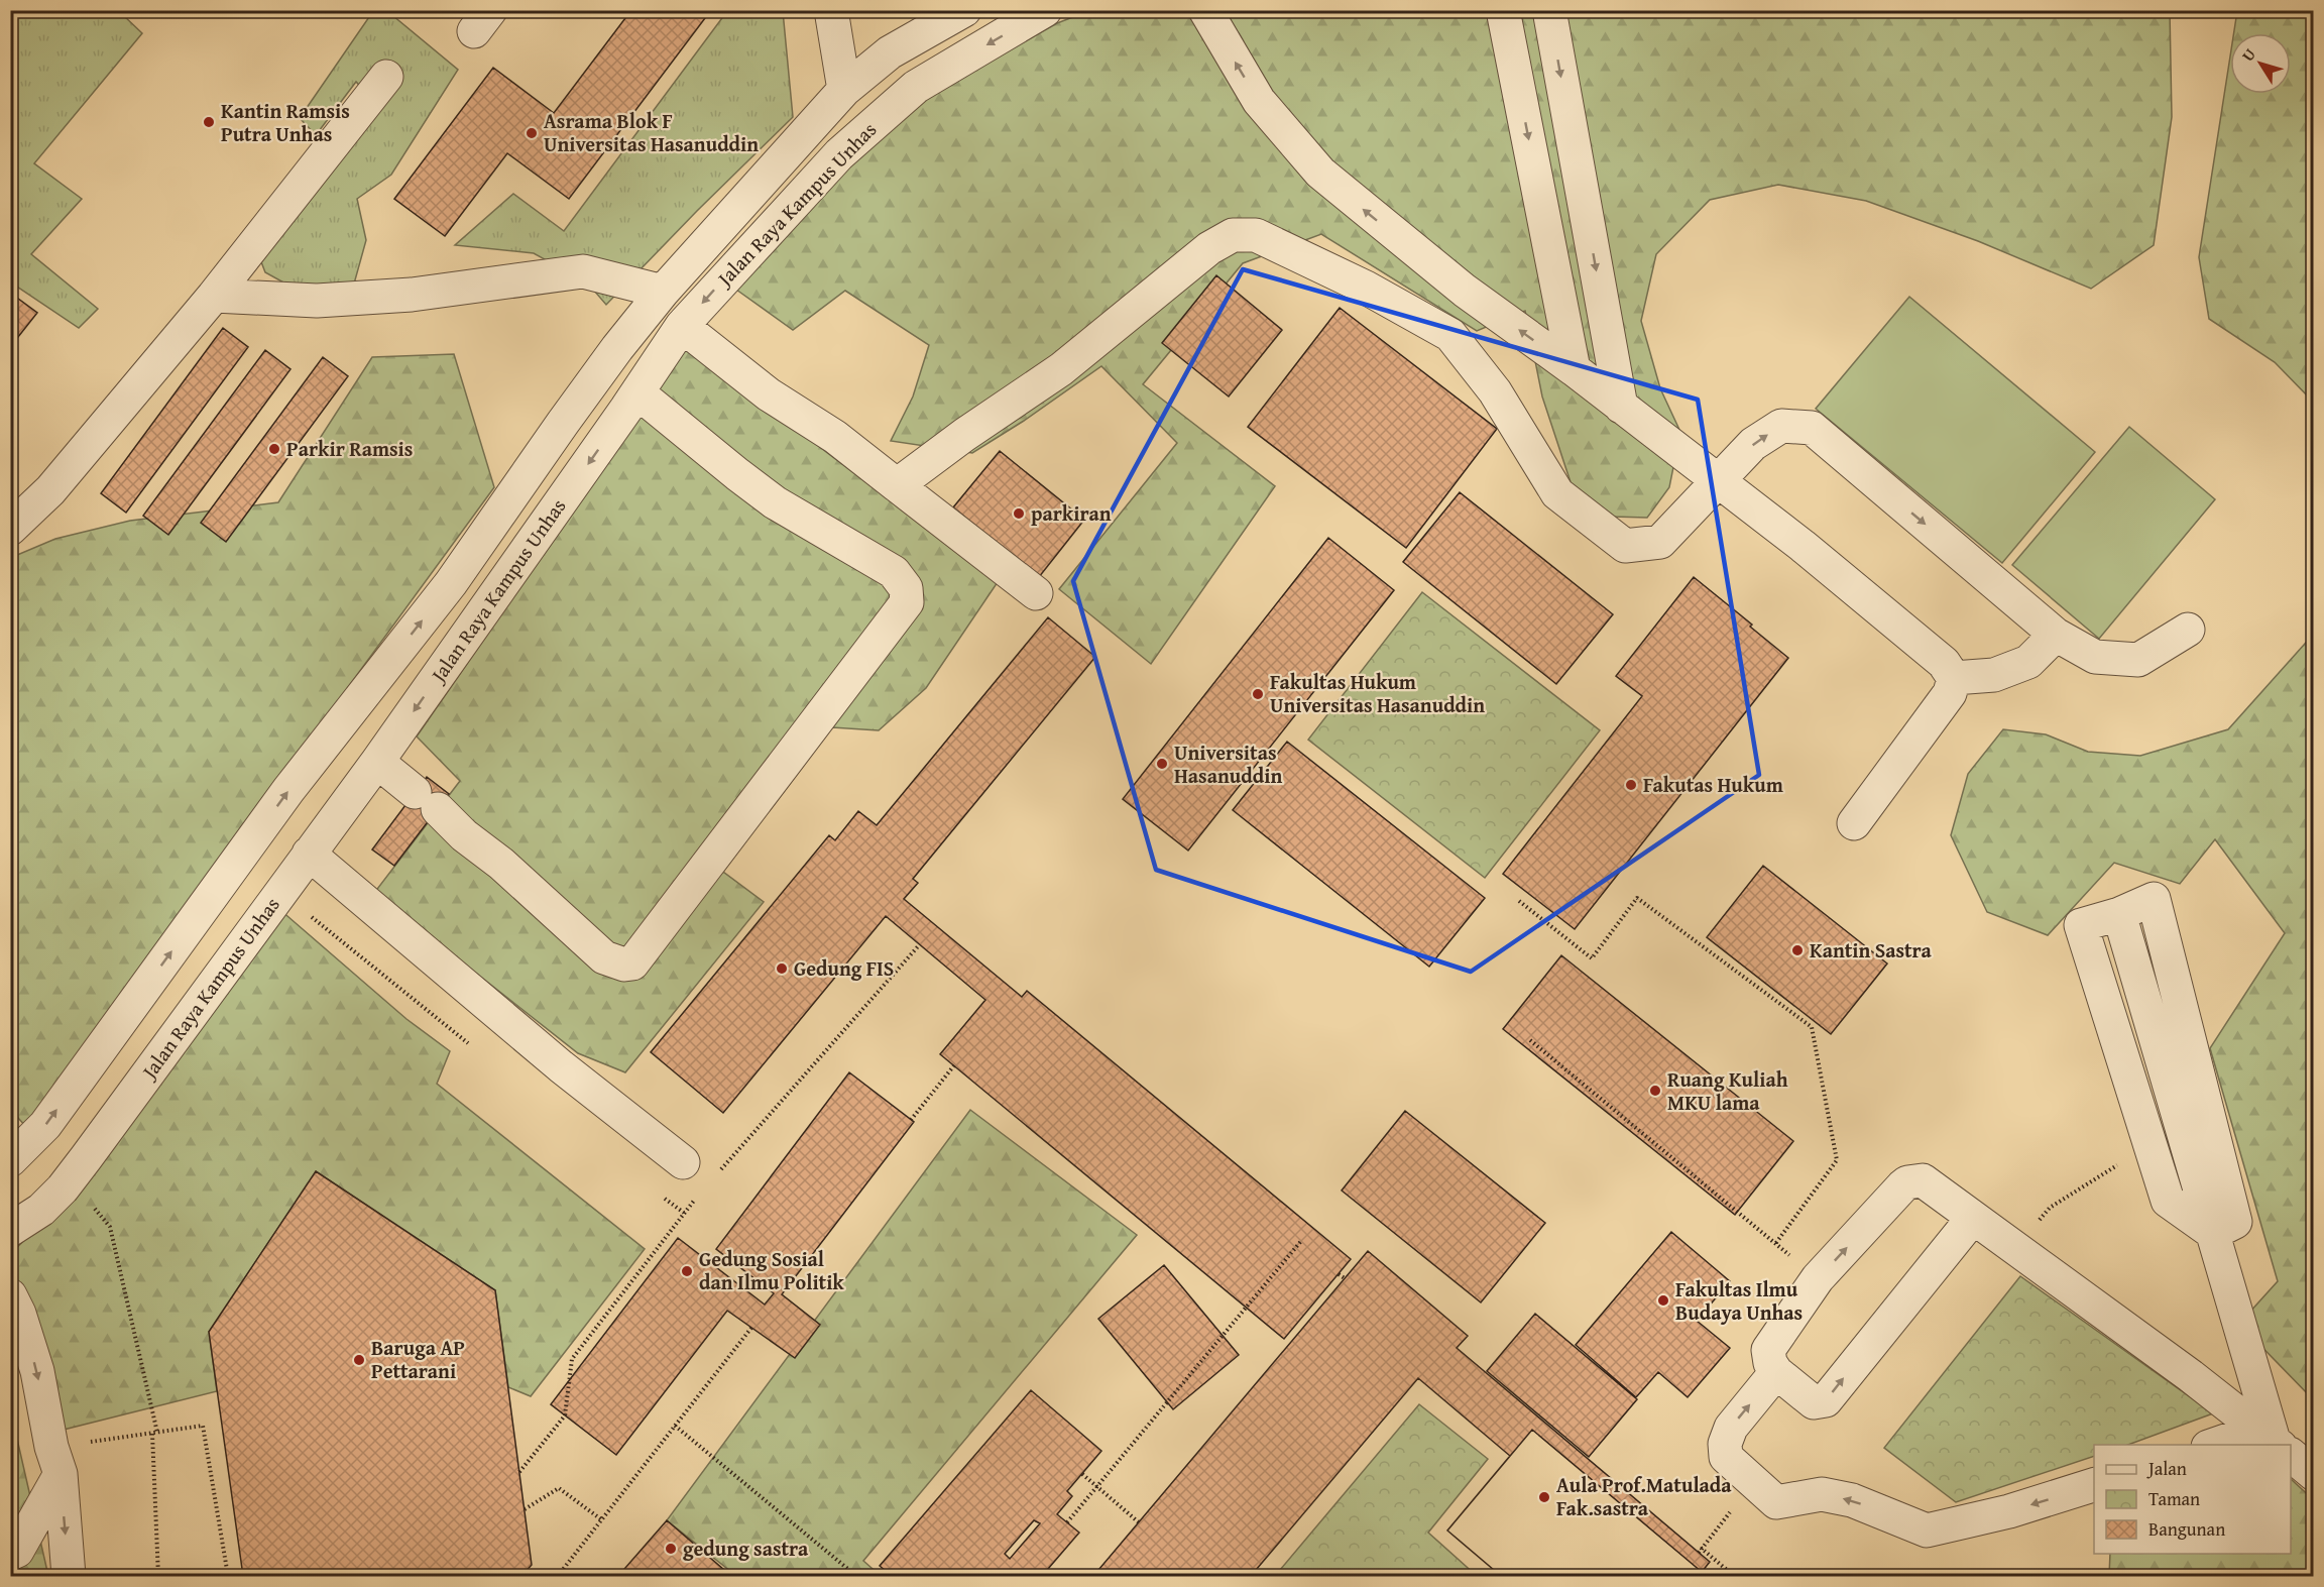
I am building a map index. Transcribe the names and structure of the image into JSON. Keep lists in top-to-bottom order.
{
  "streets": {
    "street": ["Jalan Raya Kampus Unhas"]
  },
  "places": [
    "Kantin Ramsis Putra Unhas",
    "Asrama Blok F Universitas Hasanuddin",
    "Parkir Ramsis",
    "parkiran",
    "Fakultas Hukum Universitas Hasanuddin",
    "Universitas Hasanuddin",
    "Fakutas Hukum",
    "Kantin Sastra",
    "Gedung FIS",
    "Ruang Kuliah MKU lama",
    "Gedung Sosial dan Ilmu Politik",
    "Fakultas Ilmu Budaya Unhas",
    "Baruga AP Pettarani",
    "Aula Prof.Matulada Fak.sastra",
    "gedung sastra"
  ],
  "legend": ["Jalan", "Taman", "Bangunan"],
  "north": "top left"
}
